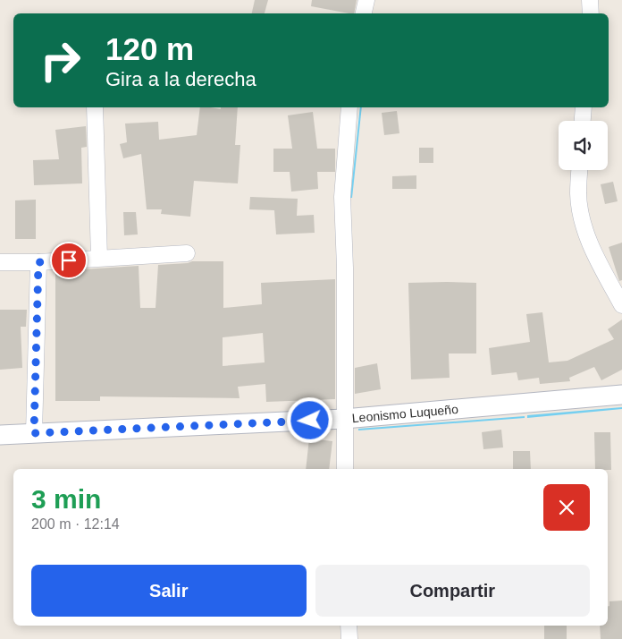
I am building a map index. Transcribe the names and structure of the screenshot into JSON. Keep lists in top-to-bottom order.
{
  "streets": {
    "street": ["Leonismo Luqueño"]
  },
  "page": {
    "turn": ["120 m", "Gira a la derecha"],
    "heading": ["3 min", "200 m · 12:14"],
    "buttons": ["Salir", "Compartir"]
  }
}
